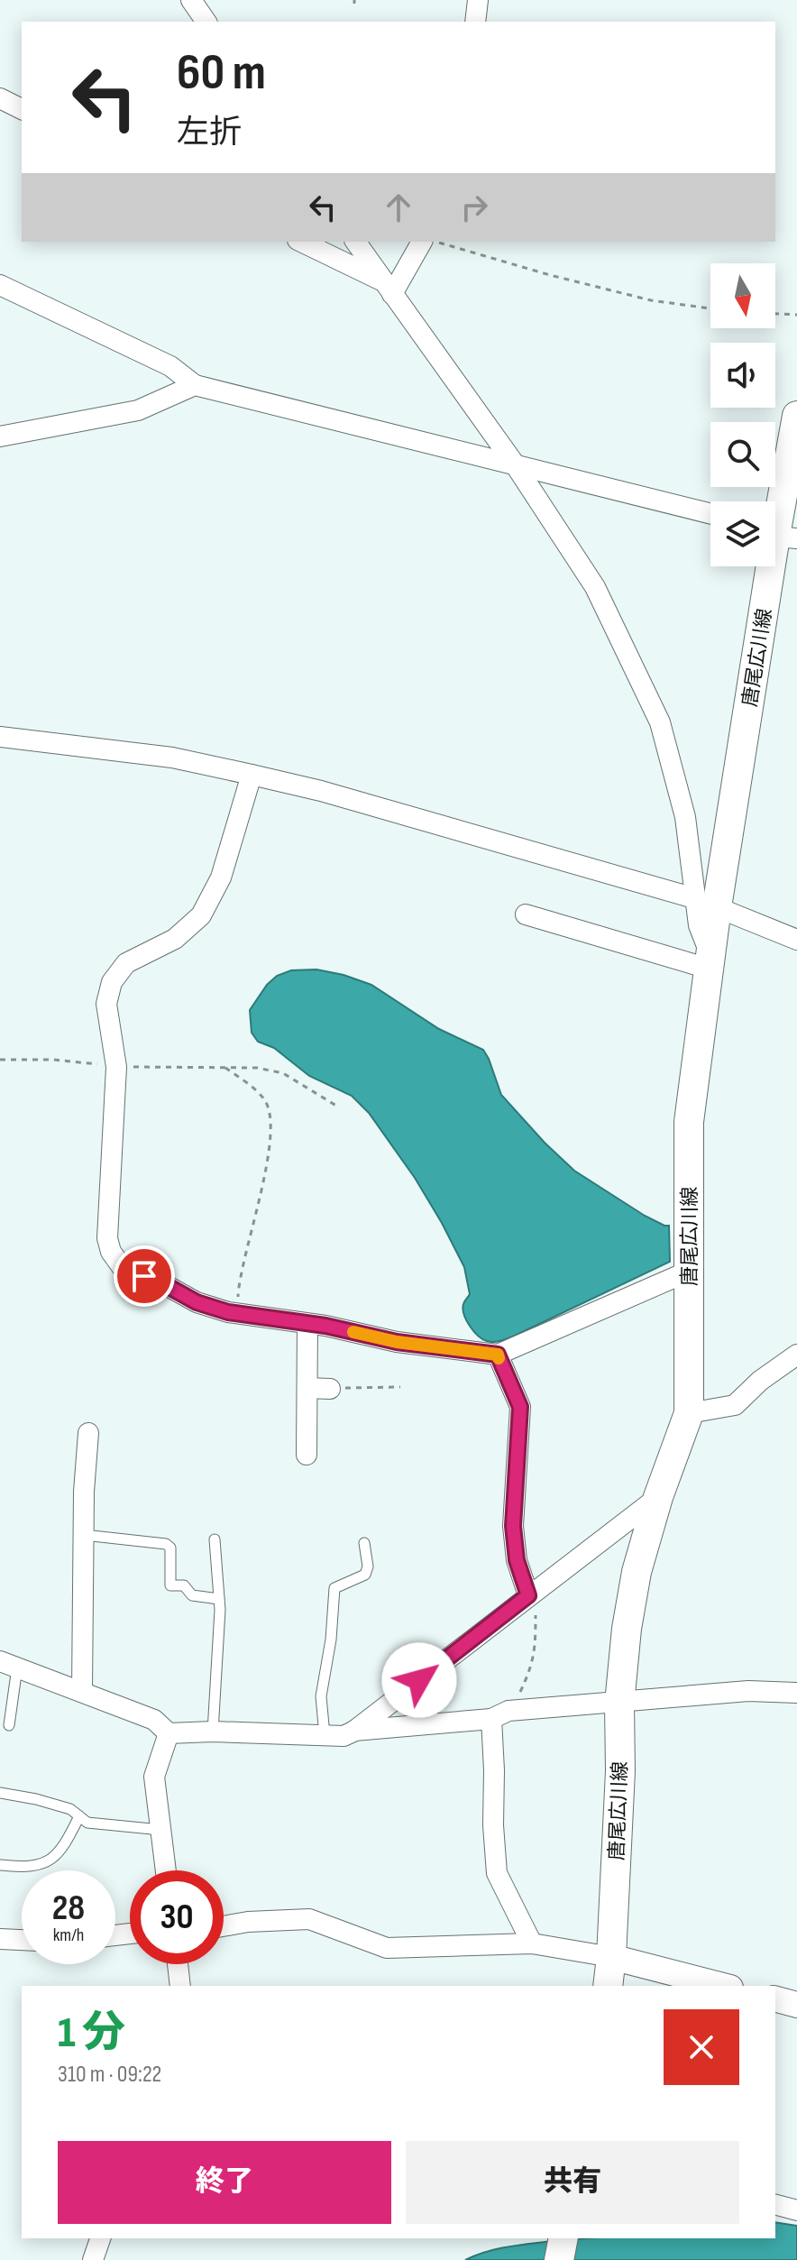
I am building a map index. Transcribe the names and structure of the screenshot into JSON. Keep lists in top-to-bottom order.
{
  "streets": {
    "main road": ["唐尾広川線"]
  },
  "north": "bottom",
  "page": {
    "turn": ["60 m", "左折"],
    "speed": "28 km/h",
    "limit": "30",
    "heading": ["1 分", "310 m · 09:22"],
    "buttons": ["終了", "共有"]
  }
}
